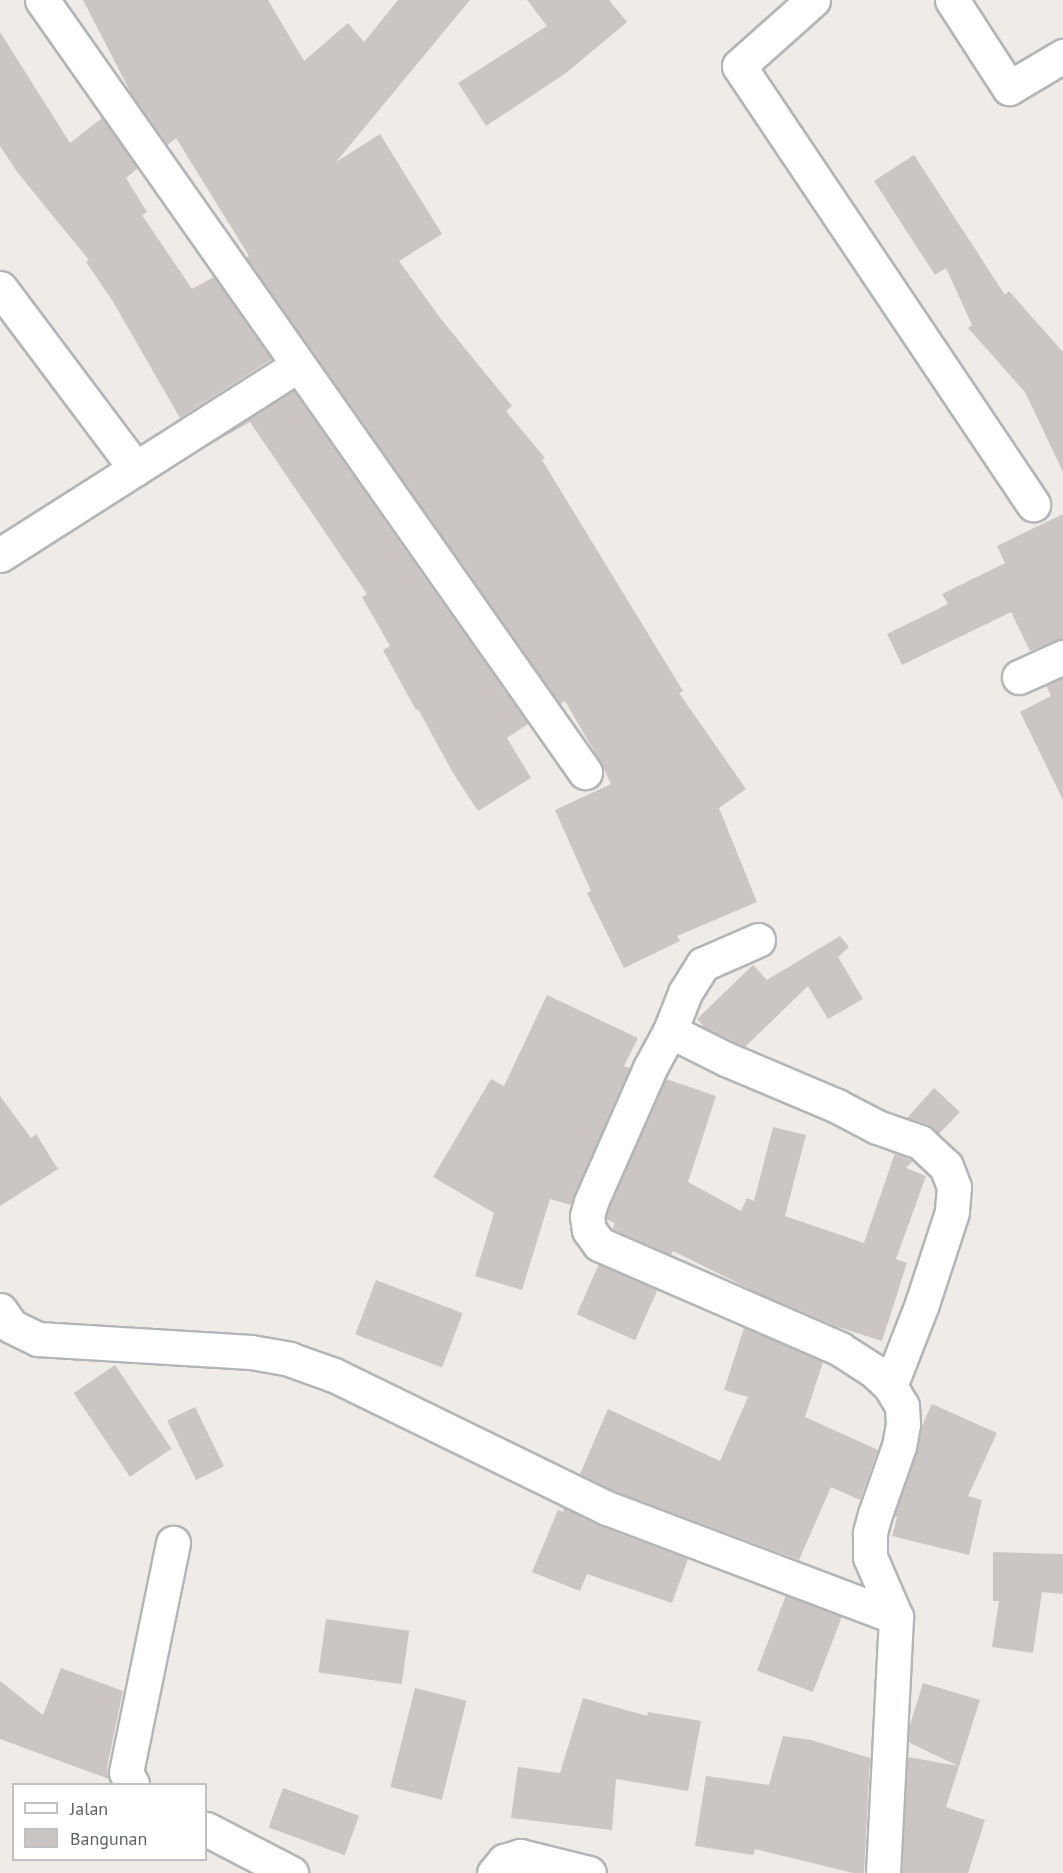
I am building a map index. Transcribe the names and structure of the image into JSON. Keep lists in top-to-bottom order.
{
  "legend": ["Jalan", "Bangunan"]
}
